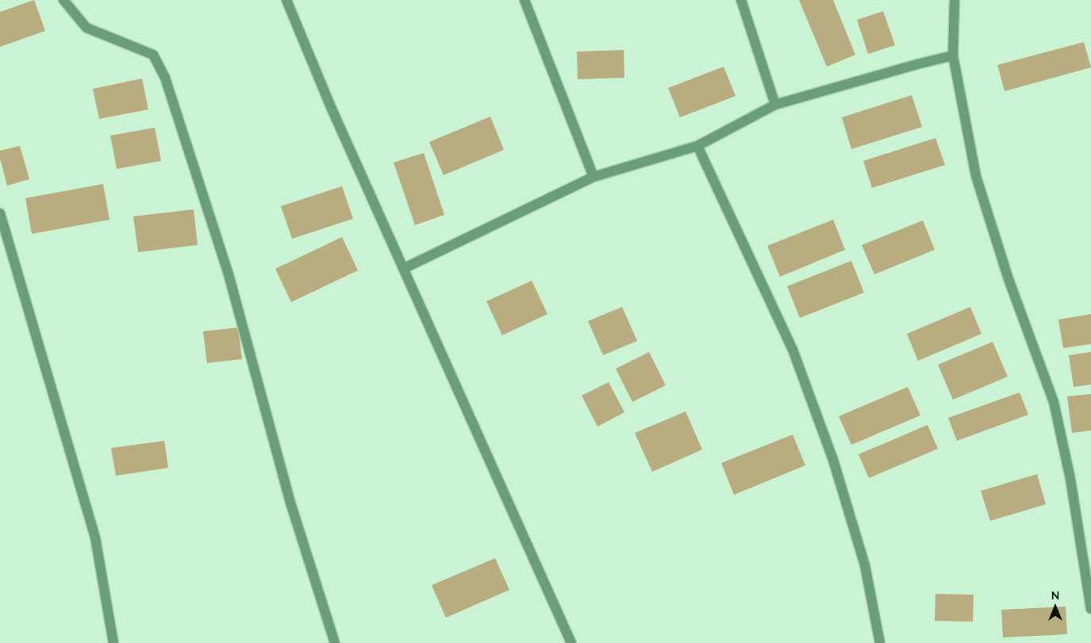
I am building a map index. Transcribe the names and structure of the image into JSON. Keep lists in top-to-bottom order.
{
  "north": "top"
}
